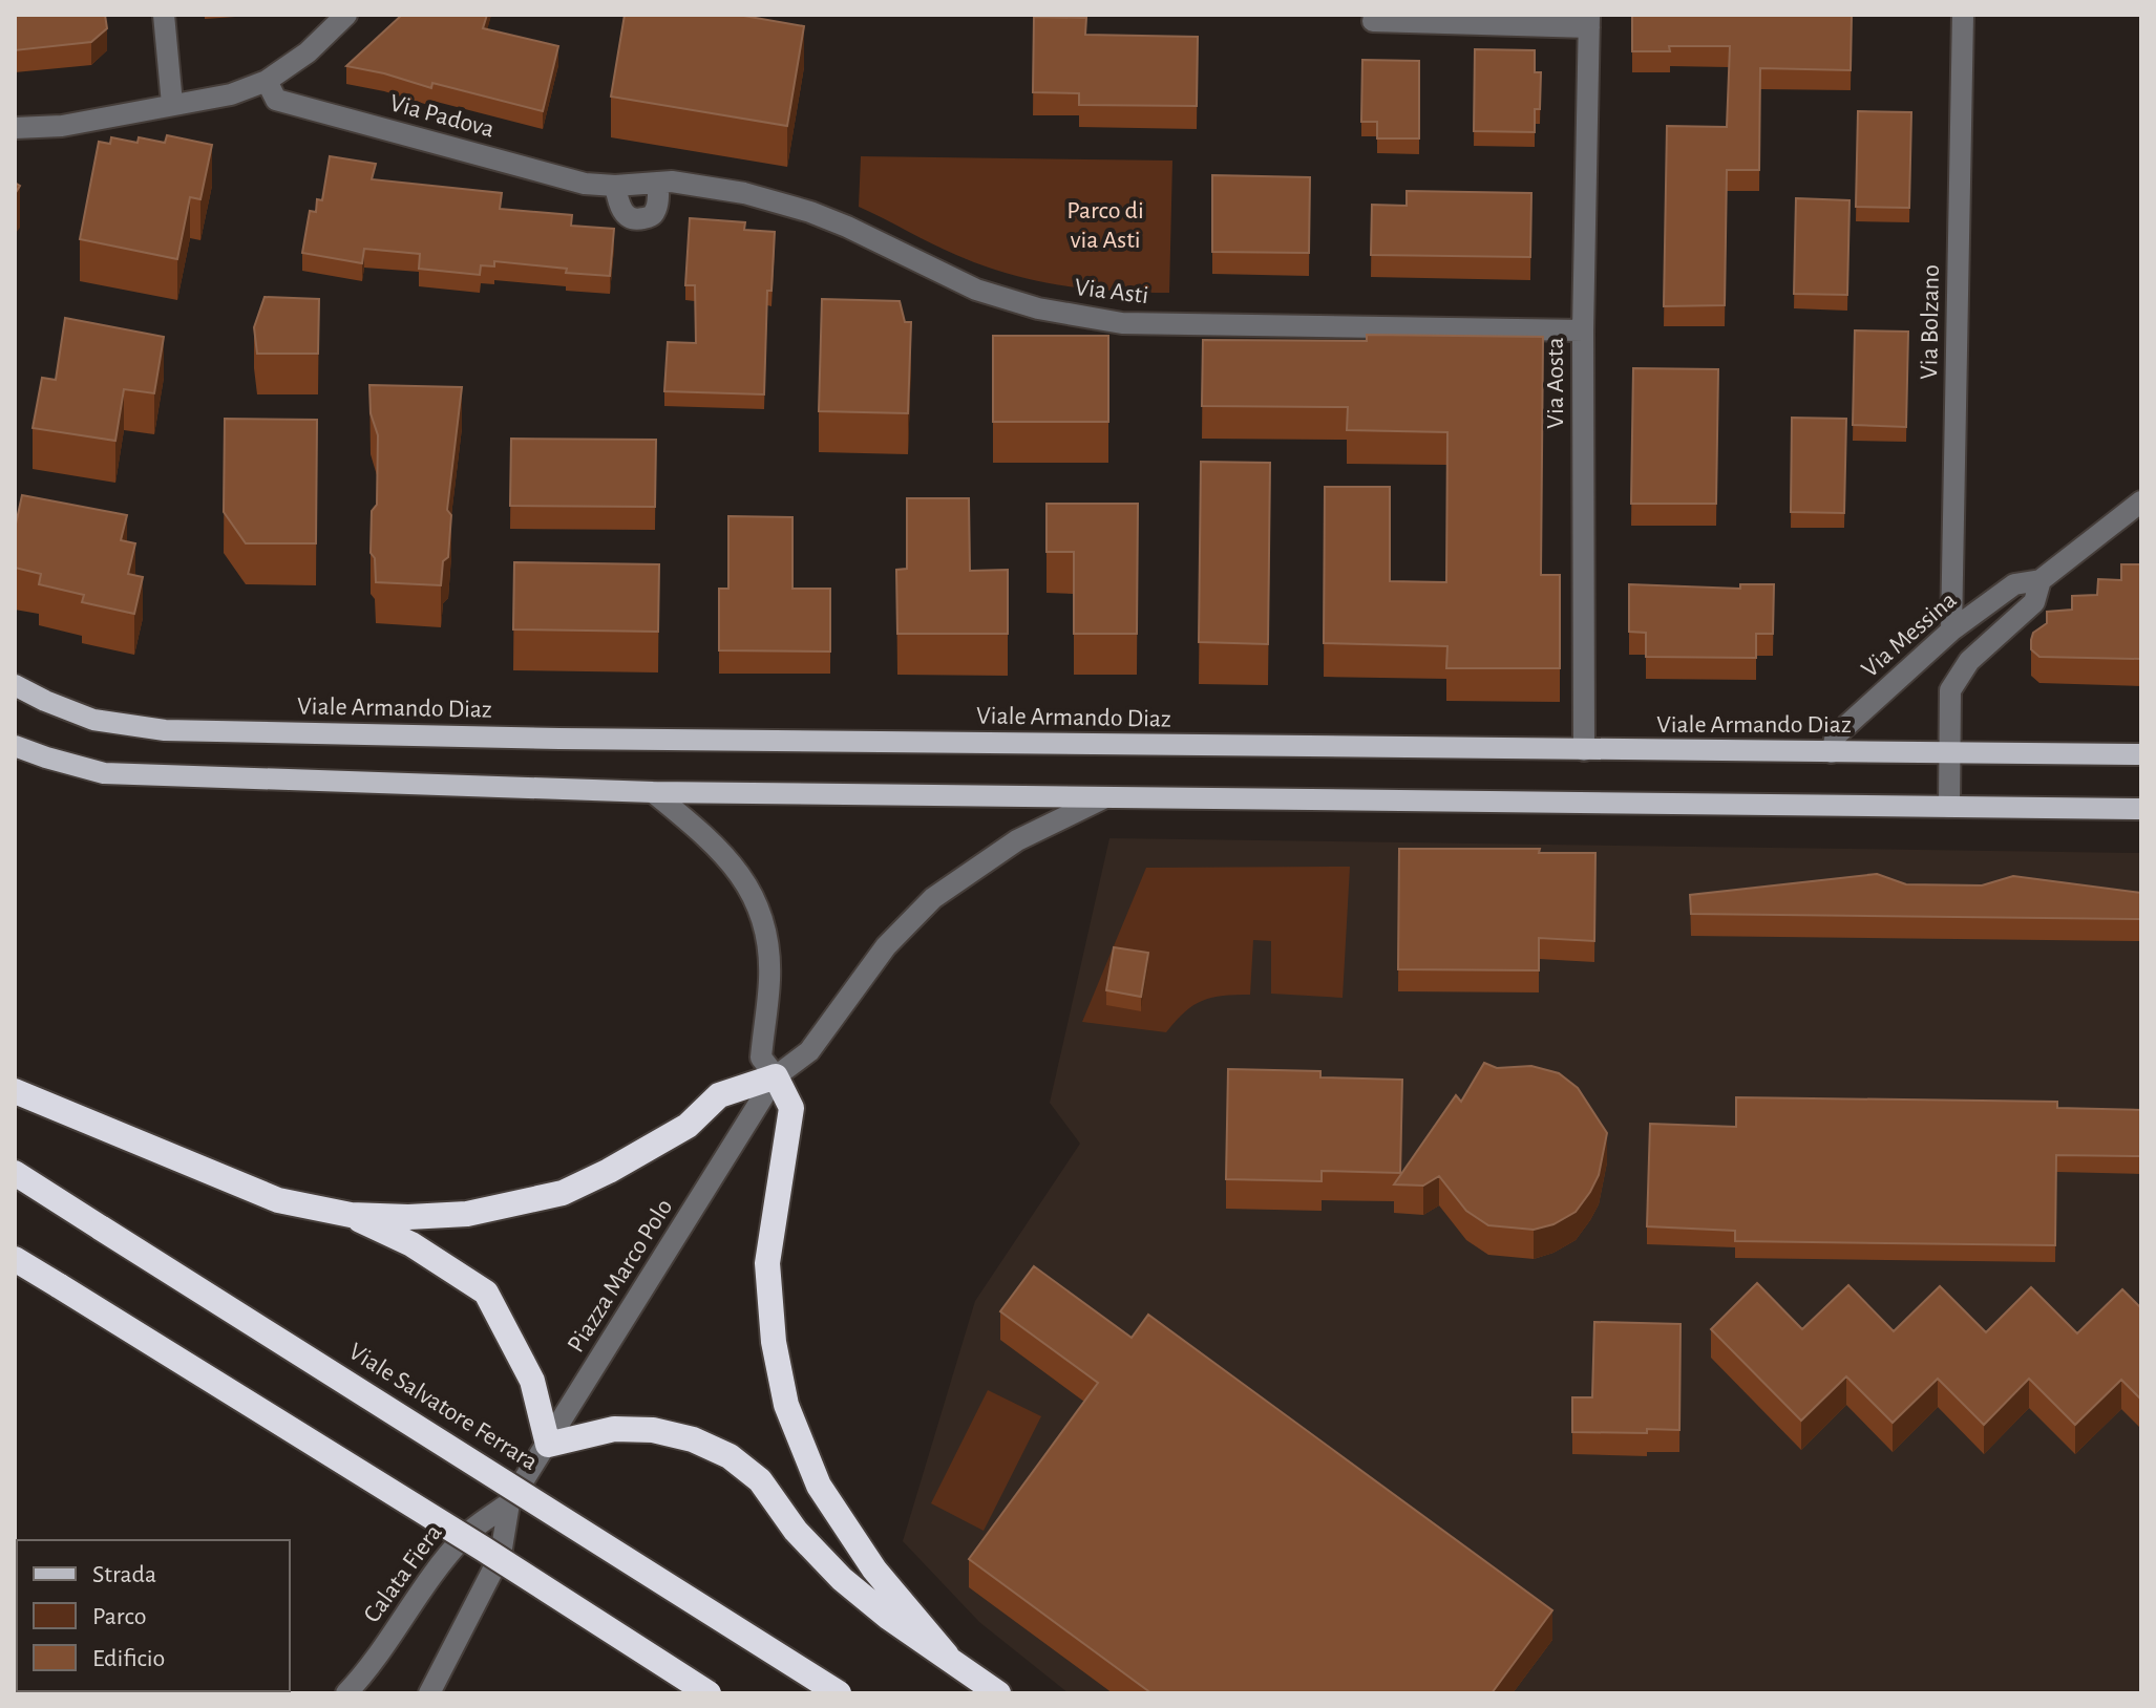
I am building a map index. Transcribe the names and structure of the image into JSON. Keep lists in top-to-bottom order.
{
  "streets": {
    "highway": ["Viale Salvatore Ferrara"],
    "main road": ["Viale Armando Diaz"],
    "street": [
      "Via Padova",
      "Via Asti",
      "Via Bolzano",
      "Via Aosta",
      "Via Messina",
      "Piazza Marco Polo",
      "Calata Fiera"
    ]
  },
  "crossings": [
    ["Via Padova", "Via Asti"],
    ["Via Asti", "Via Aosta"],
    ["Via Bolzano", "Via Messina"],
    ["Via Aosta", "Viale Armando Diaz"],
    ["Via Messina", "Viale Armando Diaz"],
    ["Piazza Marco Polo", "Calata Fiera"]
  ],
  "parks": ["Parco di via Asti"],
  "legend": ["Strada", "Parco", "Edificio"]
}
